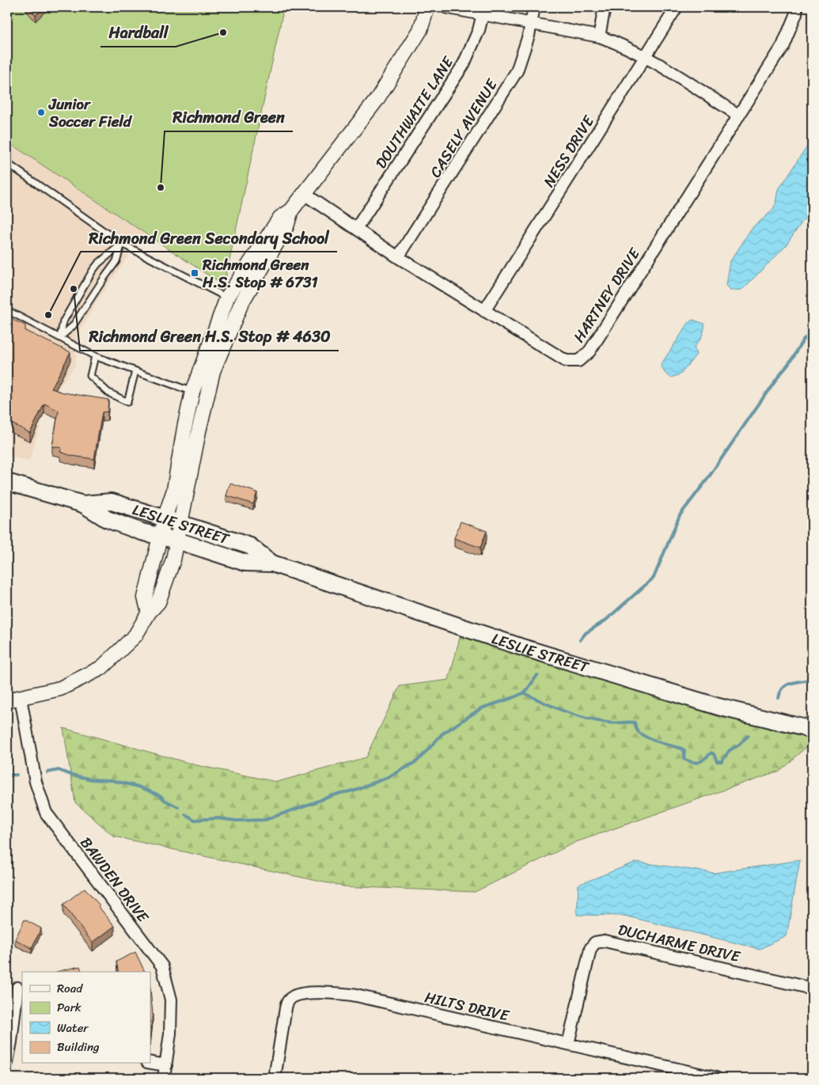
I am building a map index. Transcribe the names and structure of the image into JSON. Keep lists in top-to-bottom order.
{
  "streets": {
    "main road": ["LESLIE STREET"],
    "street": [
      "DOUTHWAITE LANE",
      "CASELY AVENUE",
      "NESS DRIVE",
      "HARTNEY DRIVE",
      "BAWDEN DRIVE",
      "DUCHARME DRIVE",
      "HILTS DRIVE"
    ]
  },
  "crossings": [
    ["DOUTHWAITE LANE", "HARTNEY DRIVE"],
    ["CASELY AVENUE", "HARTNEY DRIVE"],
    ["NESS DRIVE", "HARTNEY DRIVE"],
    ["DUCHARME DRIVE", "HILTS DRIVE"]
  ],
  "places": {
    "other": [
      "Hardball",
      "Junior Soccer Field",
      "Richmond Green",
      "Richmond Green H.S. Stop # 4630",
      "Richmond Green Secondary School"
    ],
    "transit": ["Richmond Green H.S. Stop # 6731"]
  },
  "legend": [
    "Road",
    "Park",
    "Water",
    "Building"
  ]
}
